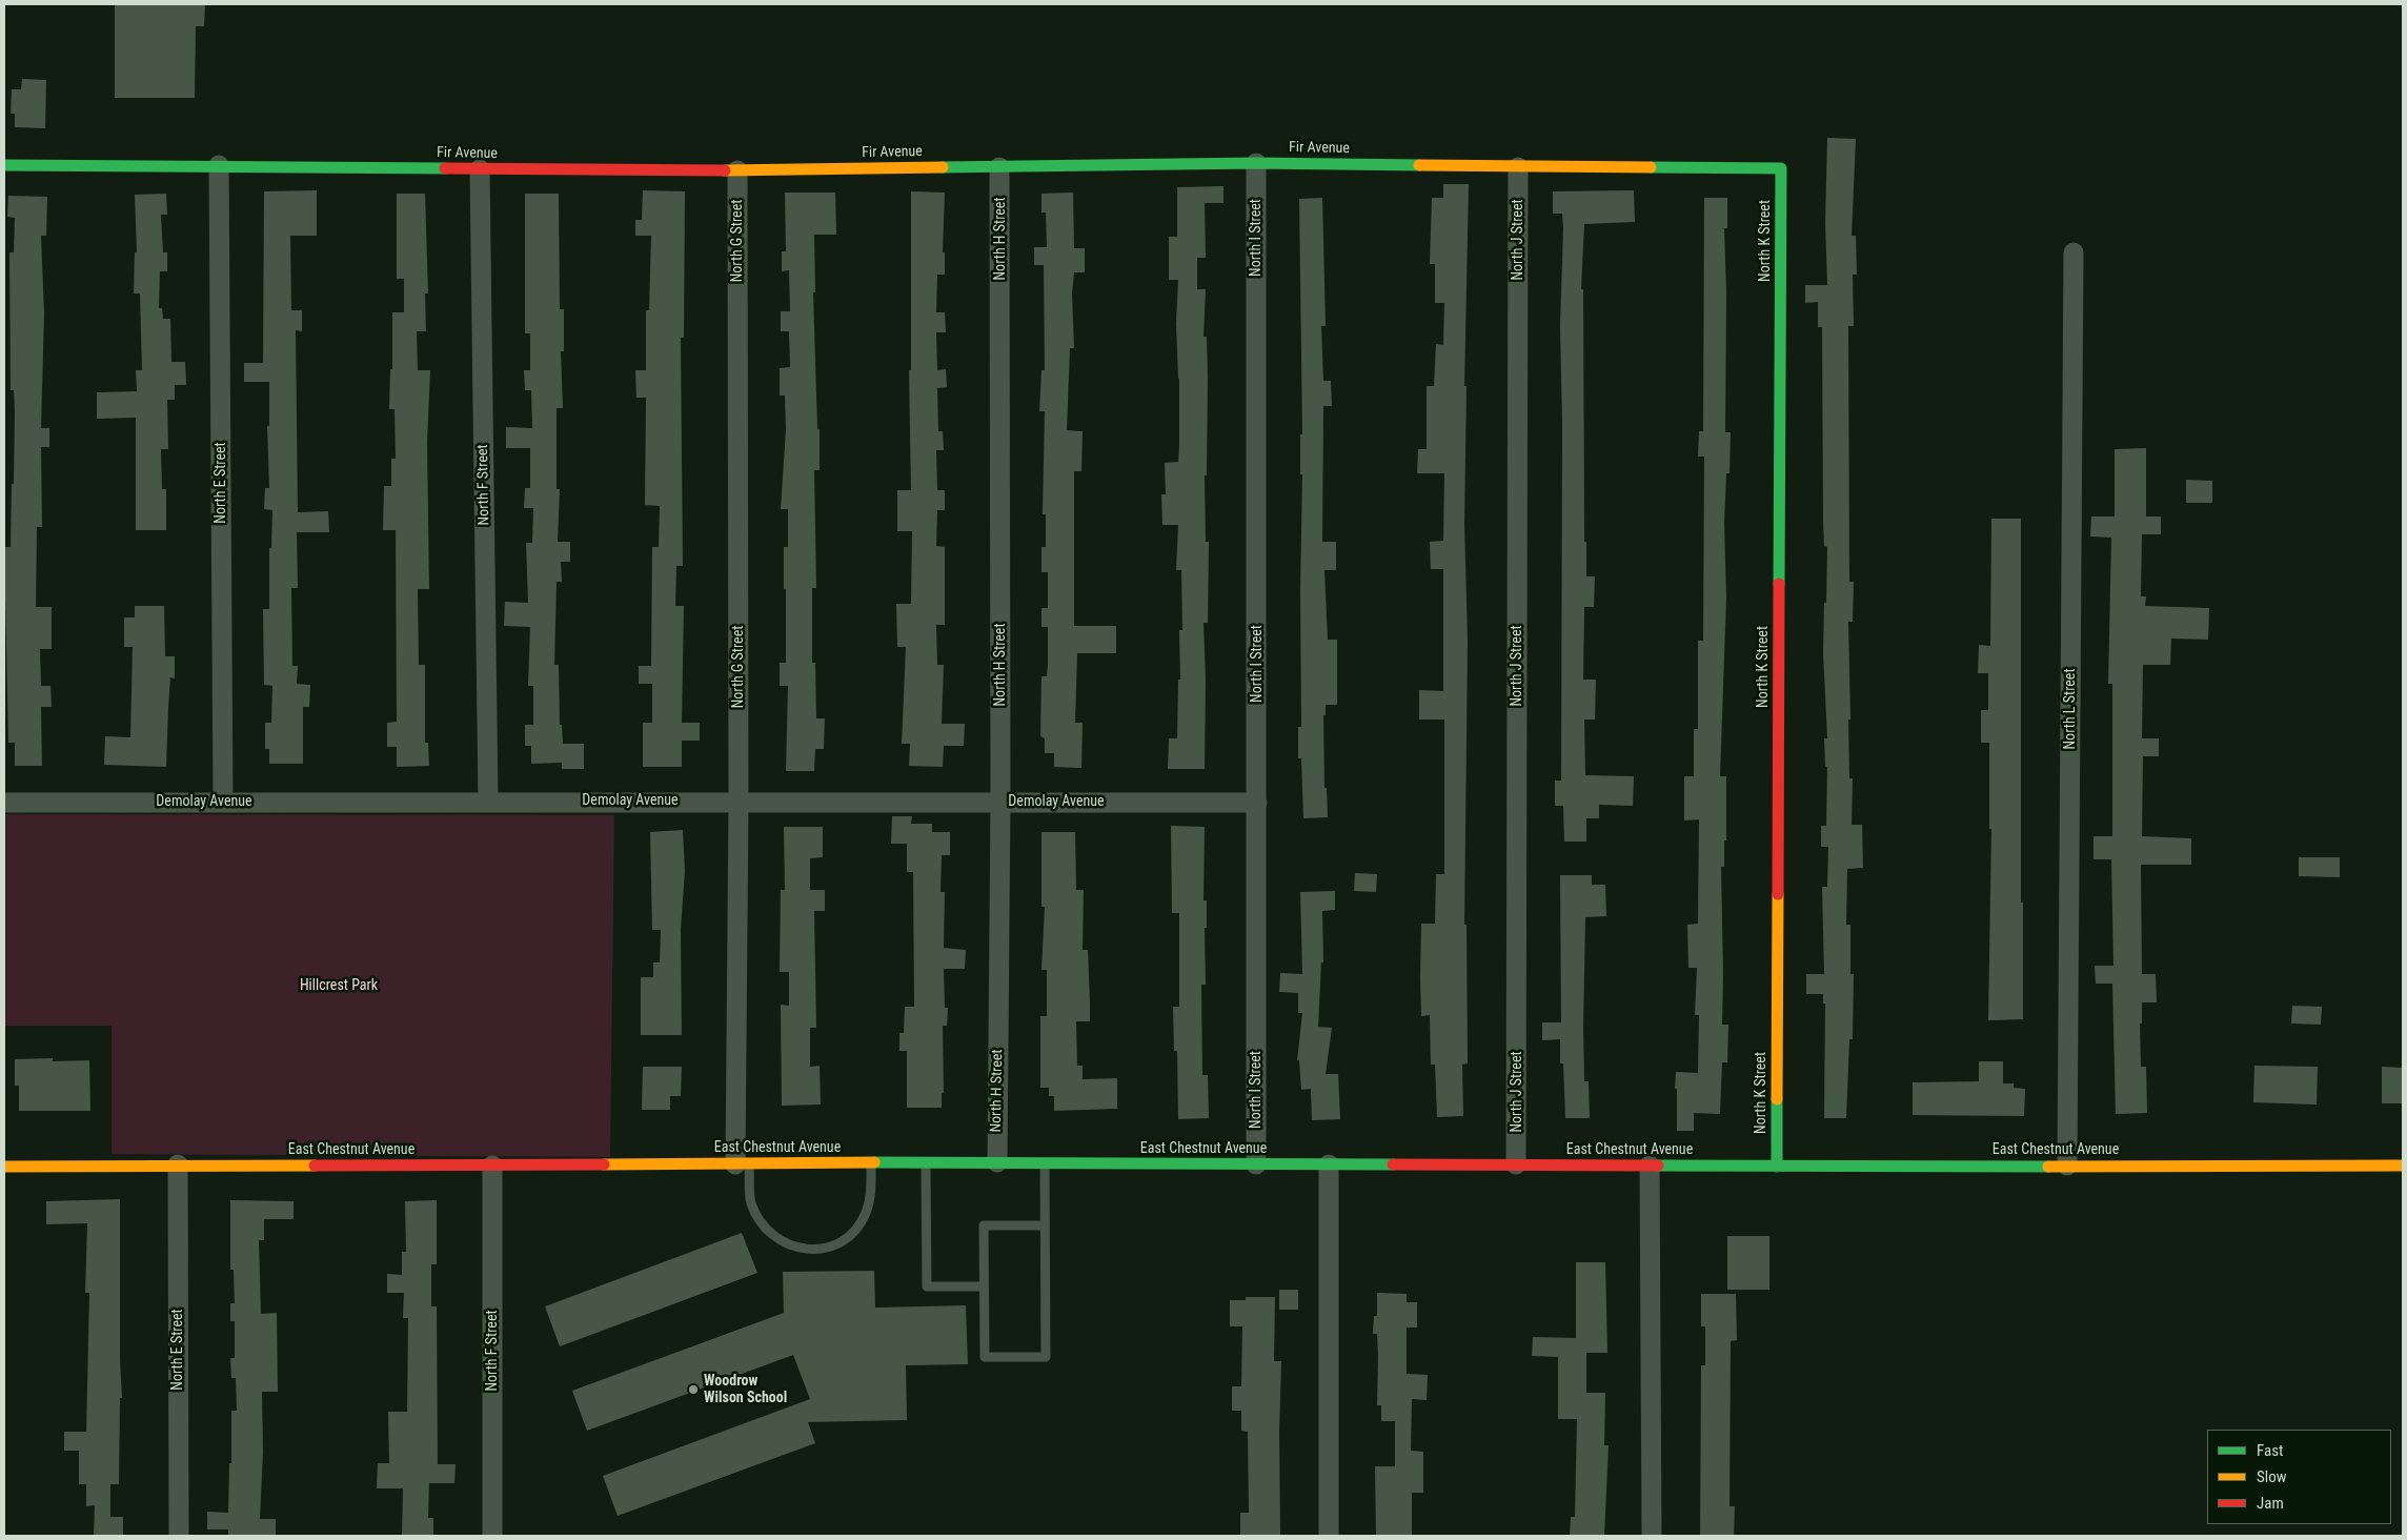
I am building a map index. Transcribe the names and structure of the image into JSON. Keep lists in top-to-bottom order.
{
  "streets": {
    "street": [
      "Fir Avenue",
      "North I Street",
      "North H Street",
      "North J Street",
      "North G Street",
      "North K Street",
      "North E Street",
      "North F Street",
      "North L Street",
      "Demolay Avenue",
      "East Chestnut Avenue"
    ]
  },
  "crossings": [
    ["Fir Avenue", "North I Street"],
    ["Fir Avenue", "North H Street"],
    ["Fir Avenue", "North J Street"],
    ["Fir Avenue", "North G Street"],
    ["Fir Avenue", "North K Street"],
    ["Fir Avenue", "North E Street"],
    ["Fir Avenue", "North F Street"],
    ["North I Street", "Demolay Avenue"],
    ["North I Street", "East Chestnut Avenue"],
    ["North H Street", "Demolay Avenue"],
    ["North H Street", "East Chestnut Avenue"],
    ["North J Street", "East Chestnut Avenue"],
    ["North G Street", "Demolay Avenue"],
    ["North G Street", "East Chestnut Avenue"],
    ["North K Street", "East Chestnut Avenue"],
    ["North E Street", "Demolay Avenue"],
    ["North E Street", "East Chestnut Avenue"],
    ["North F Street", "Demolay Avenue"],
    ["North F Street", "East Chestnut Avenue"],
    ["North L Street", "East Chestnut Avenue"]
  ],
  "parks": ["Hillcrest Park"],
  "places": ["Woodrow Wilson School"],
  "legend": ["Fast", "Slow", "Jam"]
}
